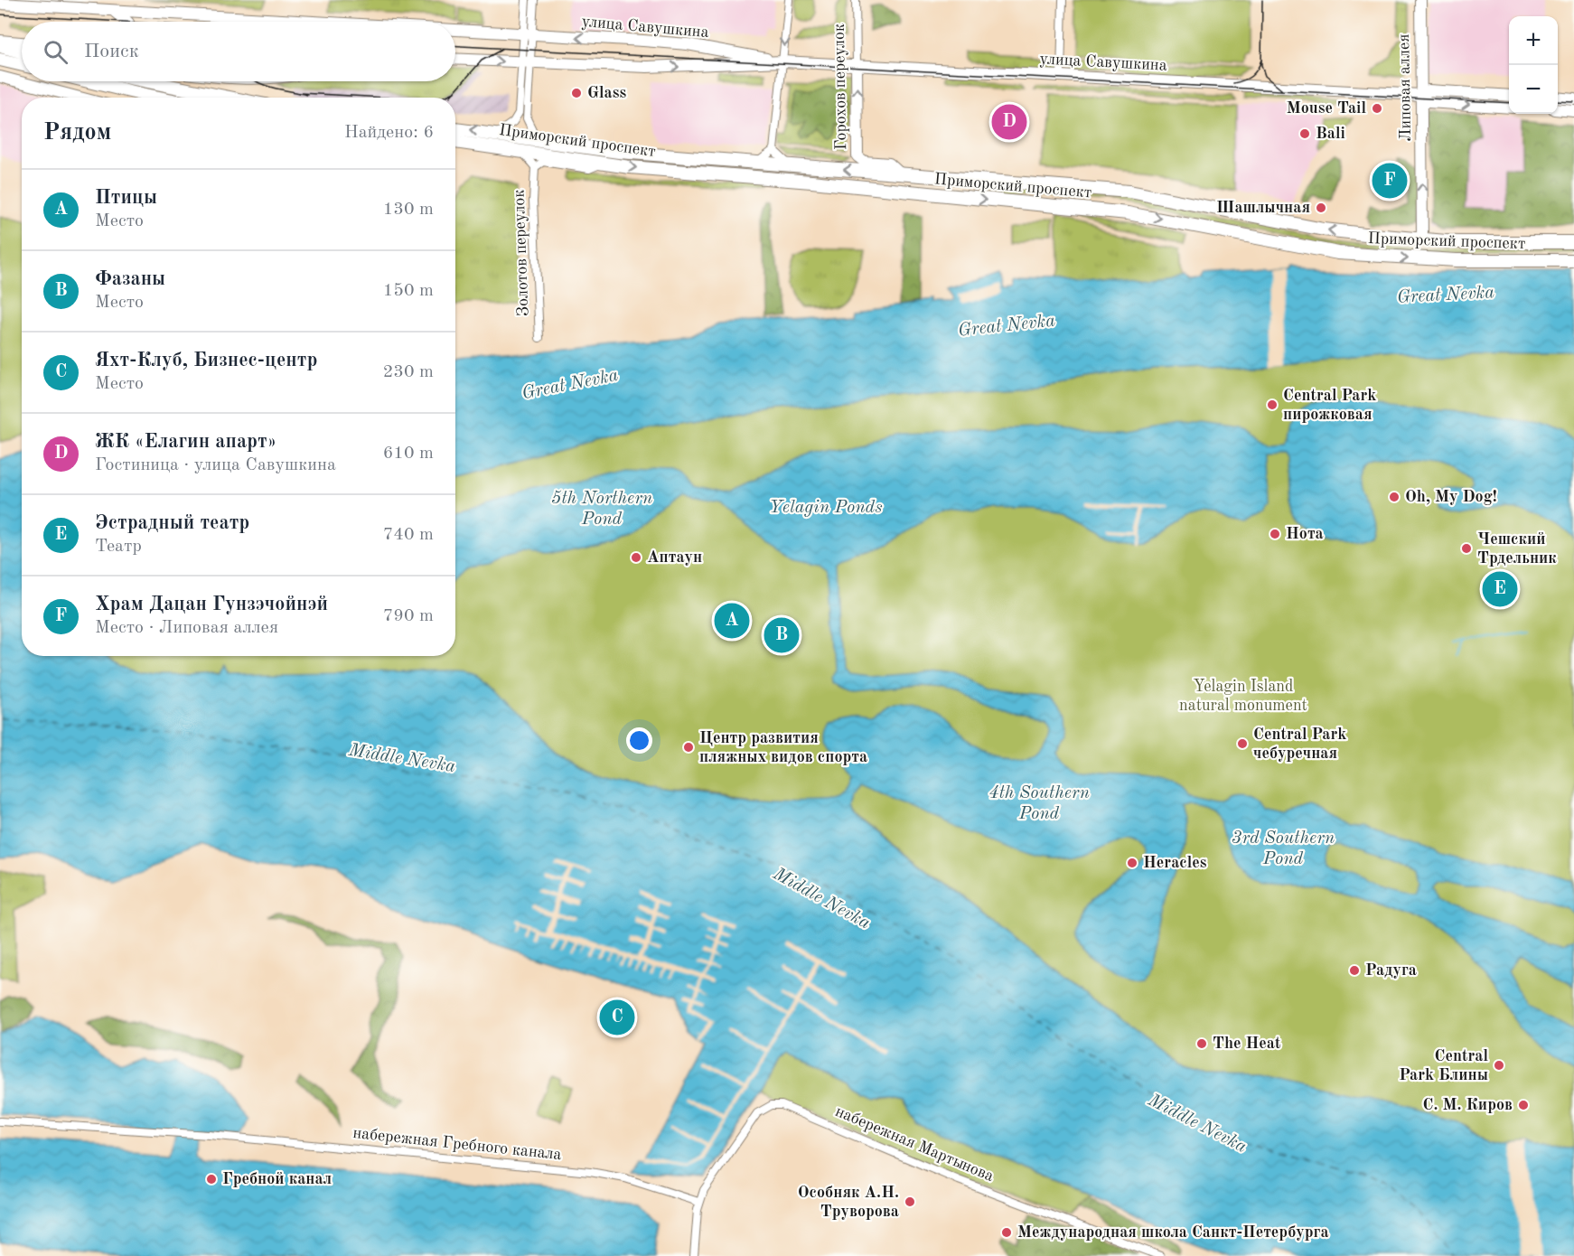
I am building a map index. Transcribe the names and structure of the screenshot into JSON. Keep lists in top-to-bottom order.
{
  "streets": {
    "main road": [
      "улица Савушкина",
      "Горохов переулок",
      "Липовая аллея",
      "Приморский проспект"
    ],
    "street": ["Золотов переулок", "набережная Гребного канала", "набережная Мартынова"]
  },
  "crossings": [
    ["улица Савушкина", "Горохов переулок"],
    ["улица Савушкина", "Липовая аллея"],
    ["Горохов переулок", "Приморский проспект"],
    ["Липовая аллея", "Приморский проспект"],
    ["Приморский проспект", "Золотов переулок"],
    ["набережная Гребного канала", "набережная Мартынова"]
  ],
  "one_way": ["Горохов переулок", "Липовая аллея"],
  "water": [
    "Great Nevka",
    "5th Northern Pond",
    "Yelagin Ponds",
    "Middle Nevka",
    "4th Southern Pond",
    "3rd Southern Pond"
  ],
  "parks": ["Yelagin Island natural monument"],
  "places": [
    "Glass",
    "Mouse Tail",
    "Bali",
    "Шашлычная",
    "Central Park пирожковая",
    "Oh, My Dog!",
    "Нота",
    "Чешский Трдельник",
    "Аптаун",
    "Central Park чебуречная",
    "Центр развития пляжных видов спорта",
    "Heracles",
    "Радуга",
    "The Heat",
    "Central Park Блины",
    "С. М. Киров",
    "Гребной канал",
    "Особняк А.Н. Труворова",
    "Международная школа Санкт-Петербурга"
  ],
  "page": {
    "map_buttons": ["+", "−"],
    "search": "Поиск",
    "heading": ["Рядом", "Найдено: 6"],
    "pins": [
      "D",
      "F",
      "E",
      "A",
      "B",
      "C"
    ],
    "list": [
      {
        "mark": "A",
        "name": "Птицы",
        "note": "Место",
        "value": "130 m"
      },
      {
        "mark": "B",
        "name": "Фазаны",
        "note": "Место",
        "value": "150 m"
      },
      {
        "mark": "C",
        "name": "Яхт-Клуб, Бизнес-центр",
        "note": "Место",
        "value": "230 m"
      },
      {
        "mark": "D",
        "name": "ЖК «Елагин апарт»",
        "note": "Гостиница · улица Савушкина",
        "value": "610 m"
      },
      {
        "mark": "E",
        "name": "Эстрадный театр",
        "note": "Театр",
        "value": "740 m"
      },
      {
        "mark": "F",
        "name": "Храм Дацан Гунзэчойнэй",
        "note": "Место · Липовая аллея",
        "value": "790 m"
      }
    ]
  }
}
